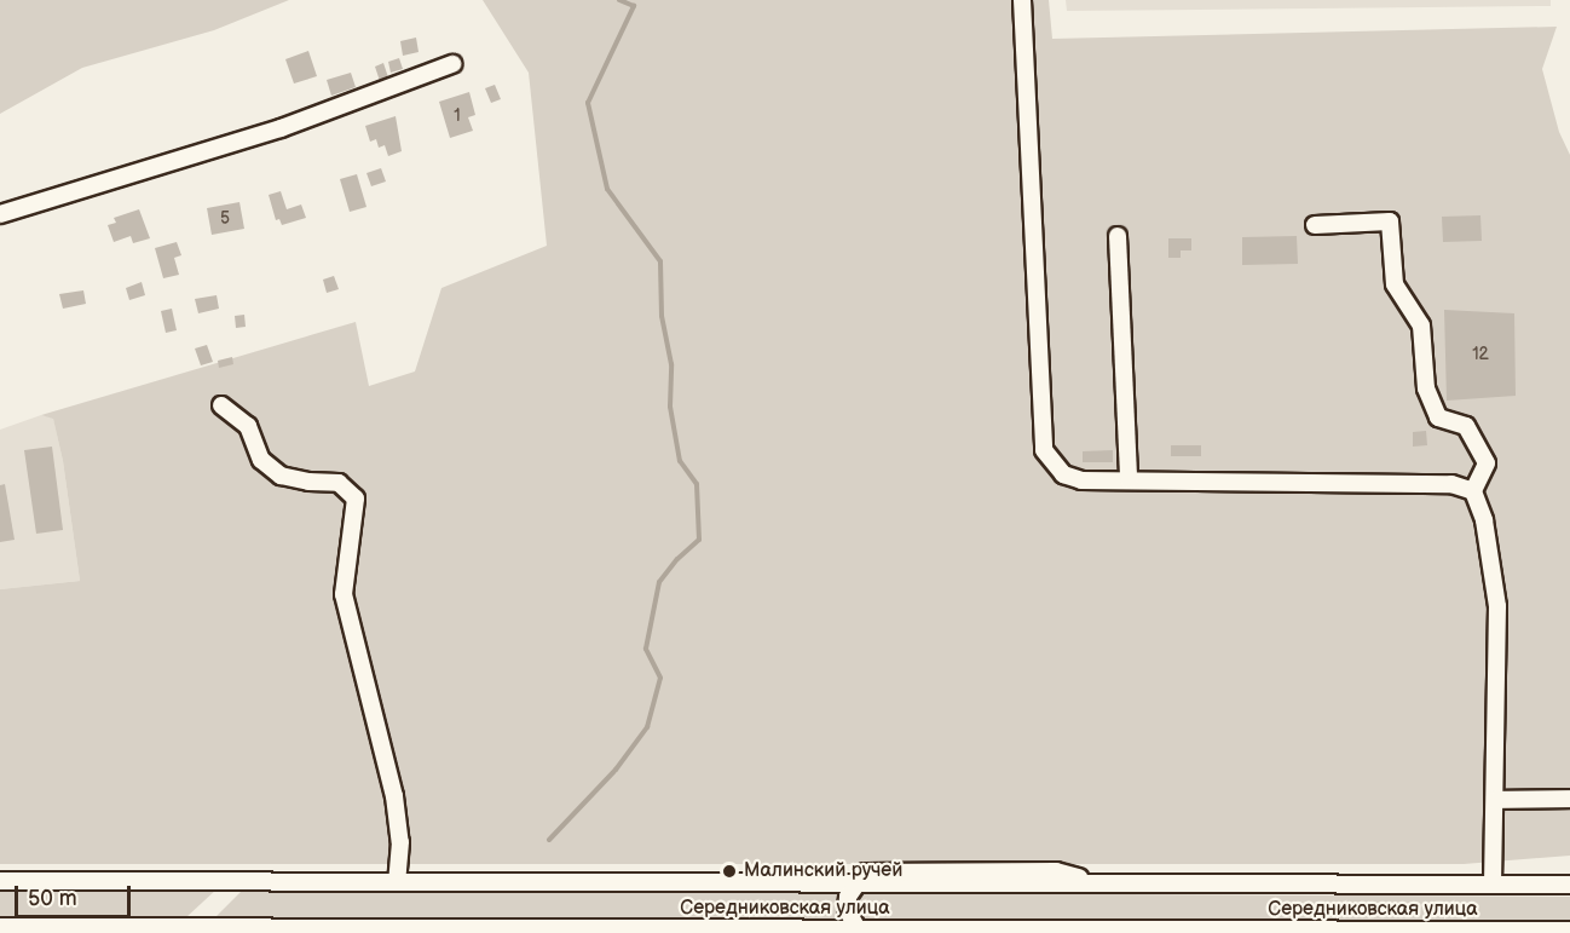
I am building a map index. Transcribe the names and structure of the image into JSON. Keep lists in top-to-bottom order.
{
  "streets": {
    "street": ["Середниковская улица"]
  },
  "places": ["Малинский ручей"],
  "house_numbers": ["1", "5", "12"],
  "scale_bar": "50 m"
}
